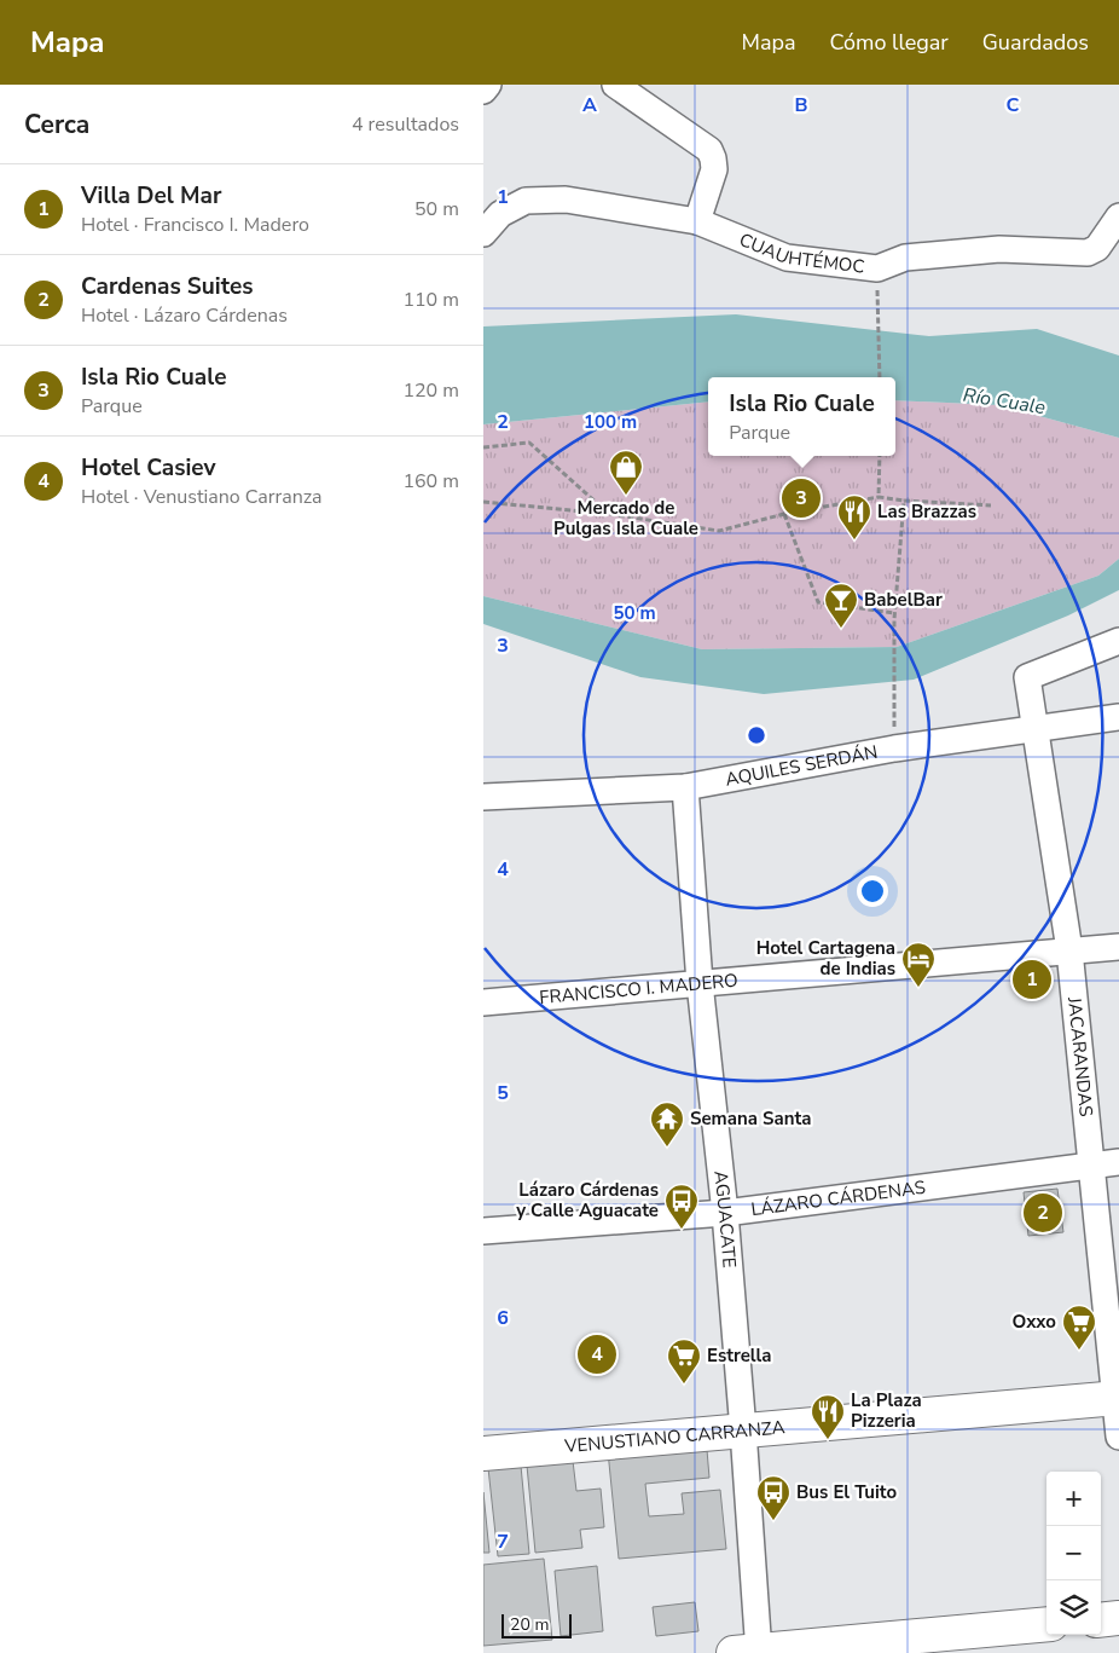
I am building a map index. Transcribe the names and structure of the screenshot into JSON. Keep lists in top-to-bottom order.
{
  "streets": {
    "main road": ["VENUSTIANO CARRANZA"],
    "street": [
      "CUAUHTÉMOC",
      "AQUILES SERDÁN",
      "FRANCISCO I. MADERO",
      "JACARANDAS",
      "LÁZARO CÁRDENAS",
      "AGUACATE"
    ]
  },
  "crossings": [
    ["AQUILES SERDÁN", "JACARANDAS"],
    ["AQUILES SERDÁN", "AGUACATE"],
    ["FRANCISCO I. MADERO", "JACARANDAS"],
    ["FRANCISCO I. MADERO", "AGUACATE"],
    ["JACARANDAS", "LÁZARO CÁRDENAS"],
    ["JACARANDAS", "VENUSTIANO CARRANZA"],
    ["LÁZARO CÁRDENAS", "AGUACATE"],
    ["AGUACATE", "VENUSTIANO CARRANZA"]
  ],
  "water": ["Río Cuale"],
  "places": {
    "shop": ["Mercado de Pulgas Isla Cuale"],
    "restaurant": ["Las Brazzas", "La Plaza Pizzeria"],
    "bar": ["BabelBar"],
    "hotel": ["Hotel Cartagena de Indias"],
    "temple": ["Semana Santa"],
    "bus stop": ["Lázaro Cárdenas y Calle Aguacate", "Bus El Tuito"],
    "supermarket": ["Oxxo", "Estrella"]
  },
  "scale_bar": "20 m",
  "page": {
    "header": "Mapa",
    "nav": ["Mapa", "Cómo llegar", "Guardados"],
    "heading": ["Cerca", "4 resultados"],
    "list": [
      {
        "mark": "1",
        "name": "Villa Del Mar",
        "note": "Hotel · Francisco I. Madero",
        "value": "50 m"
      },
      {
        "mark": "2",
        "name": "Cardenas Suites",
        "note": "Hotel · Lázaro Cárdenas",
        "value": "110 m"
      },
      {
        "mark": "3",
        "name": "Isla Rio Cuale",
        "note": "Parque",
        "value": "120 m"
      },
      {
        "mark": "4",
        "name": "Hotel Casiev",
        "note": "Hotel · Venustiano Carranza",
        "value": "160 m"
      }
    ],
    "popup": ["Isla Rio Cuale", "Parque"],
    "pins": [
      "3",
      "1",
      "2",
      "4"
    ],
    "map_buttons": ["+", "−"],
    "scale": "20 m"
  },
  "grid": {
    "columns": ["A", "B", "C"],
    "rows": [
      "1",
      "2",
      "3",
      "4",
      "5",
      "6",
      "7"
    ]
  },
  "rings": ["100 m", "50 m"]
}
